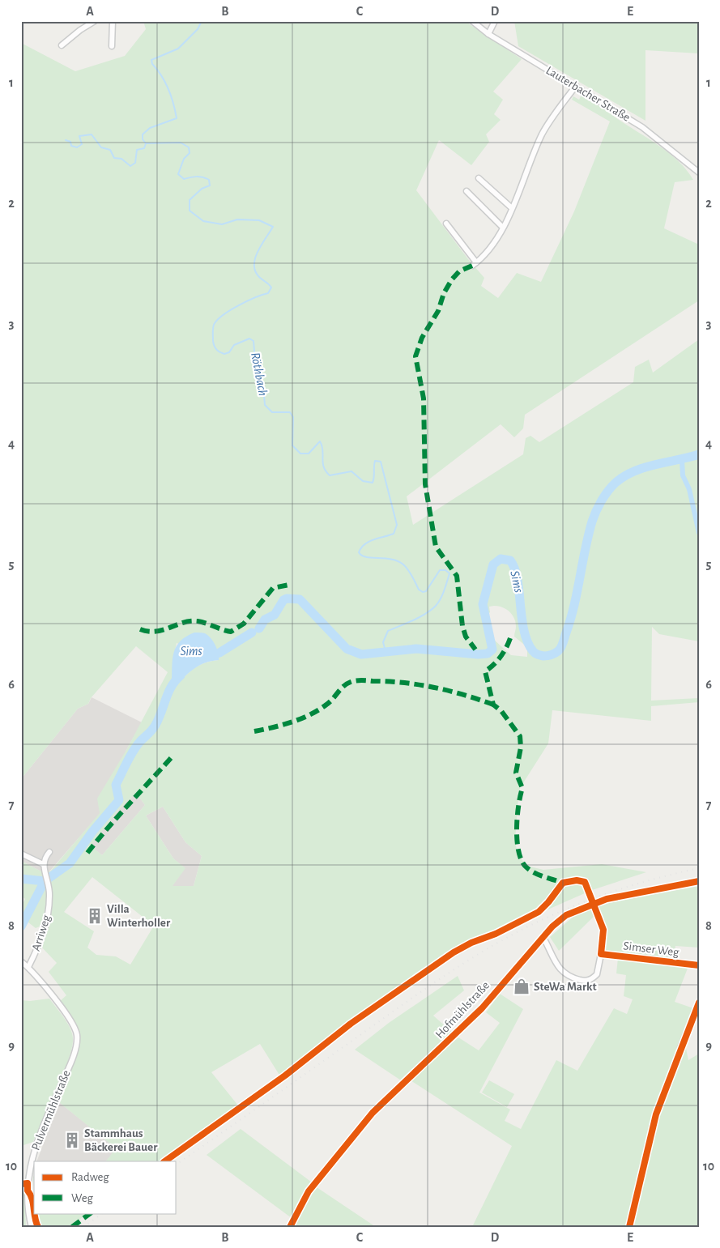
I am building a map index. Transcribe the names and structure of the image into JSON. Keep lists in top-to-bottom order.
{
  "streets": {
    "street": [
      "Lauterbacher Straße",
      "Arriweg",
      "Simser Weg",
      "Hofmühlstraße",
      "Pulvermühlstraße"
    ]
  },
  "crossings": [
    ["Arriweg", "Pulvermühlstraße"],
    ["Simser Weg", "Hofmühlstraße"]
  ],
  "water": ["Röthbach", "Sims"],
  "places": {
    "building": ["Villa Winterholler", "Stammhaus Bäckerei Bauer"],
    "shop": ["SteWa Markt"]
  },
  "legend": ["Radweg", "Weg"],
  "grid": {
    "columns": [
      "A",
      "B",
      "C",
      "D",
      "E"
    ],
    "rows": [
      "1",
      "2",
      "3",
      "4",
      "5",
      "6",
      "7",
      "8",
      "9",
      "10"
    ]
  }
}
